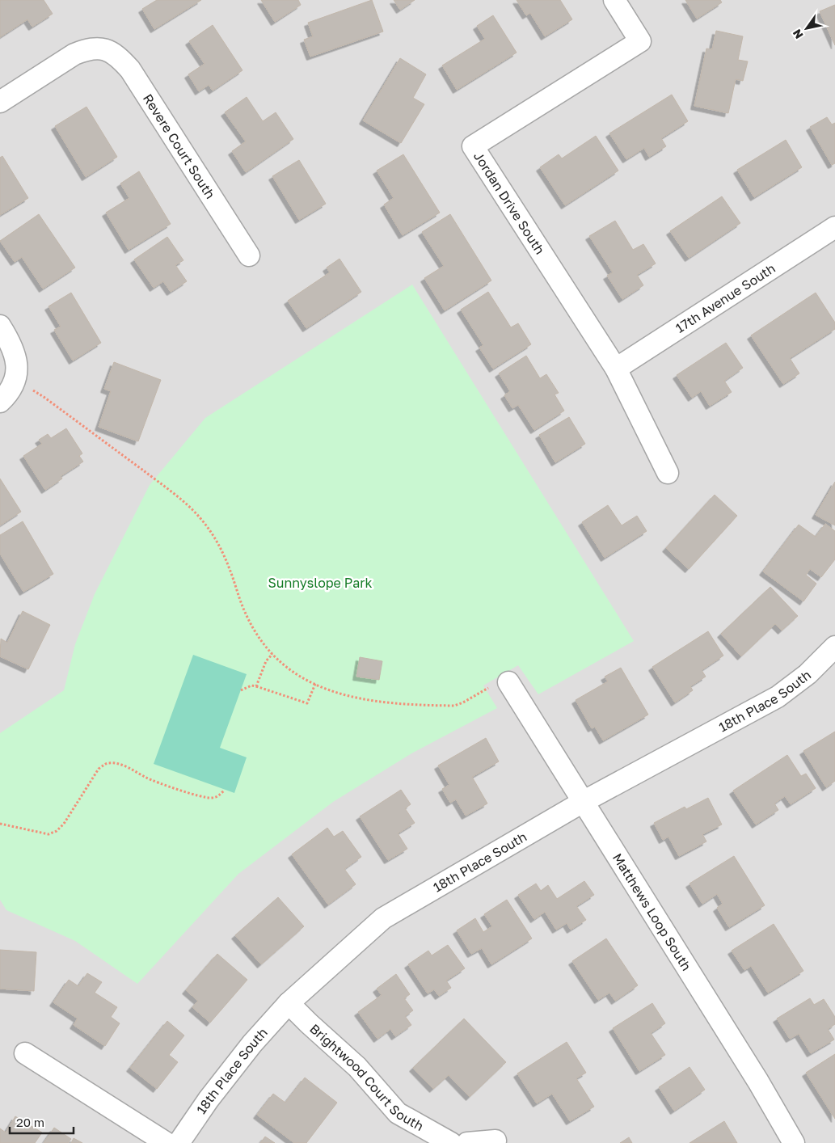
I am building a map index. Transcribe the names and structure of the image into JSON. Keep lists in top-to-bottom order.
{
  "streets": {
    "street": [
      "Revere Court South",
      "Jordan Drive South",
      "17th Avenue South",
      "18th Place South",
      "Matthews Loop South",
      "Brightwood Court South"
    ]
  },
  "crossings": [
    ["Jordan Drive South", "17th Avenue South"],
    ["18th Place South", "Matthews Loop South"],
    ["18th Place South", "Brightwood Court South"]
  ],
  "parks": ["Sunnyslope Park"],
  "scale_bar": "20 m",
  "north": "bottom left"
}
